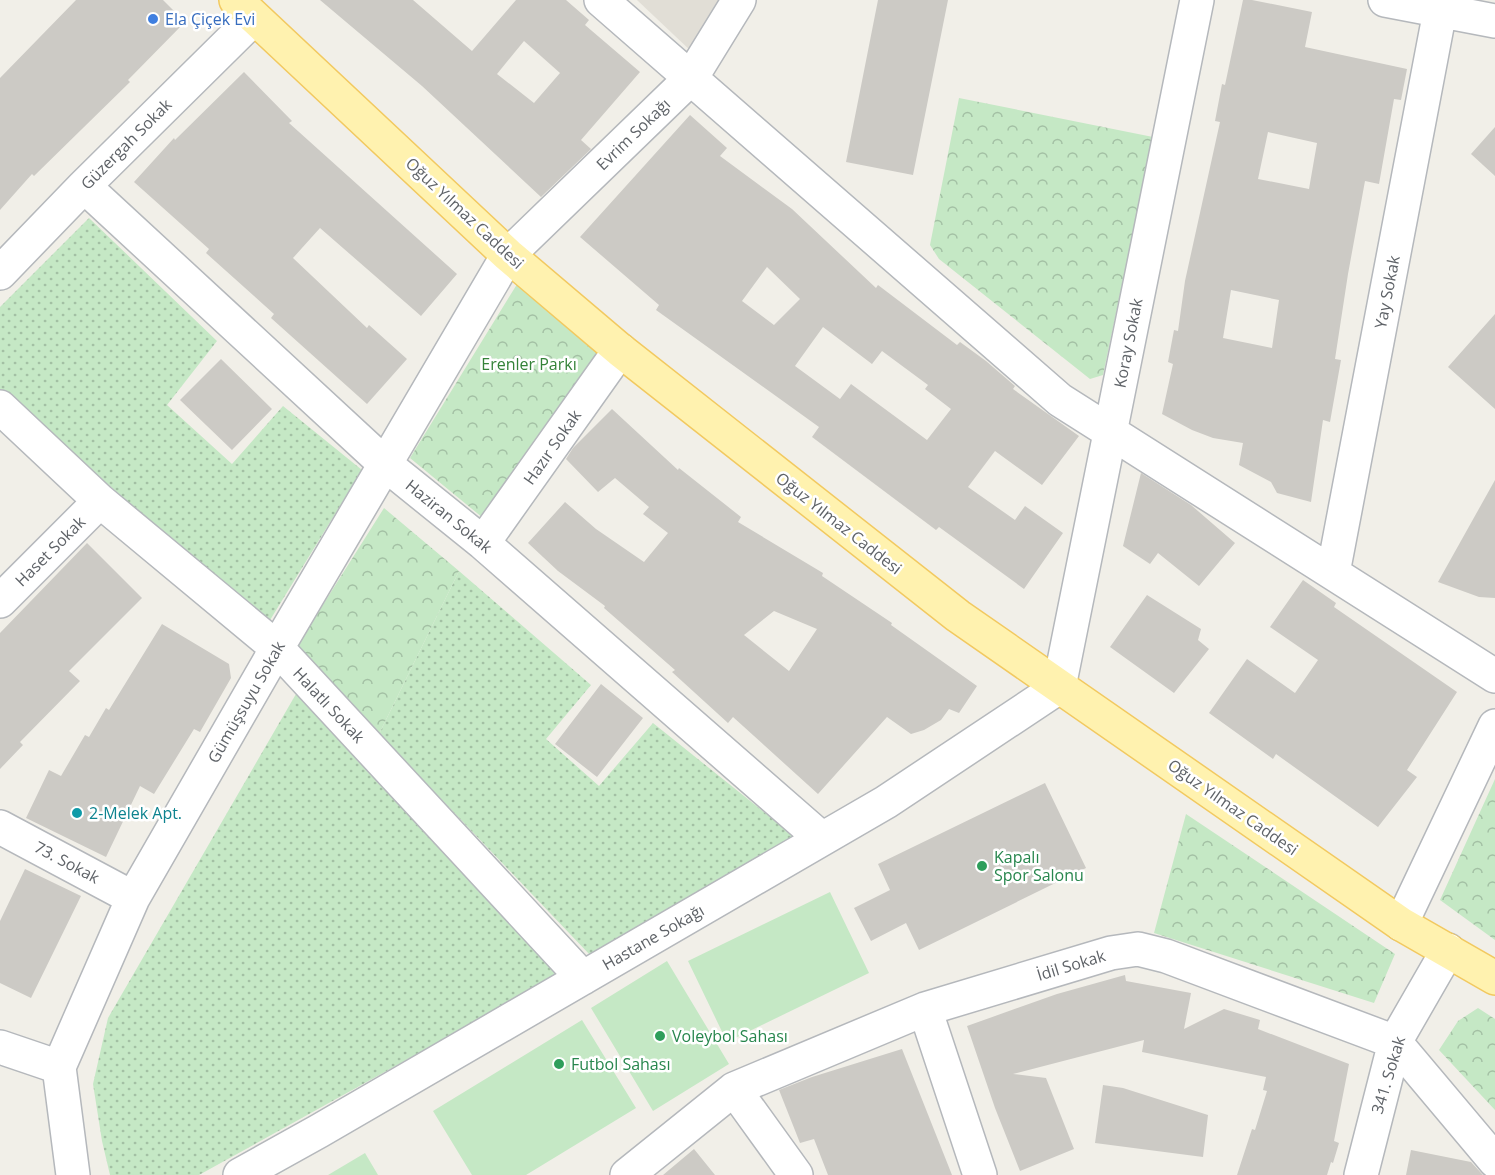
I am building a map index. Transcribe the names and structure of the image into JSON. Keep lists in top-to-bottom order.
{
  "streets": {
    "main road": ["Oğuz Yılmaz Caddesi"],
    "street": [
      "Evrim Sokağı",
      "Güzergah Sokak",
      "Yay Sokak",
      "Koray Sokak",
      "Hazır Sokak",
      "Haziran Sokak",
      "Haset Sokak",
      "Gümüşsuyu Sokak",
      "Halatlı Sokak",
      "73. Sokak",
      "Hastane Sokağı",
      "İdil Sokak",
      "341. Sokak"
    ]
  },
  "crossings": [
    ["Evrim Sokağı", "Oğuz Yılmaz Caddesi"],
    ["Evrim Sokağı", "Gümüşsuyu Sokak"],
    ["Güzergah Sokak", "Oğuz Yılmaz Caddesi"],
    ["Güzergah Sokak", "Haziran Sokak"],
    ["Oğuz Yılmaz Caddesi", "Koray Sokak"],
    ["Oğuz Yılmaz Caddesi", "Hazır Sokak"],
    ["Oğuz Yılmaz Caddesi", "Gümüşsuyu Sokak"],
    ["Oğuz Yılmaz Caddesi", "Hastane Sokağı"],
    ["Oğuz Yılmaz Caddesi", "341. Sokak"],
    ["Koray Sokak", "Hastane Sokağı"],
    ["Hazır Sokak", "Haziran Sokak"],
    ["Haziran Sokak", "Gümüşsuyu Sokak"],
    ["Haziran Sokak", "Hastane Sokağı"],
    ["Haset Sokak", "Halatlı Sokak"],
    ["Gümüşsuyu Sokak", "Halatlı Sokak"],
    ["Gümüşsuyu Sokak", "73. Sokak"],
    ["Halatlı Sokak", "Hastane Sokağı"],
    ["İdil Sokak", "341. Sokak"]
  ],
  "parks": ["Erenler Parkı"],
  "places": [
    "Ela Çiçek Evi",
    "2-Melek Apt.",
    "Kapalı Spor Salonu",
    "Voleybol Sahası",
    "Futbol Sahası"
  ]
}
